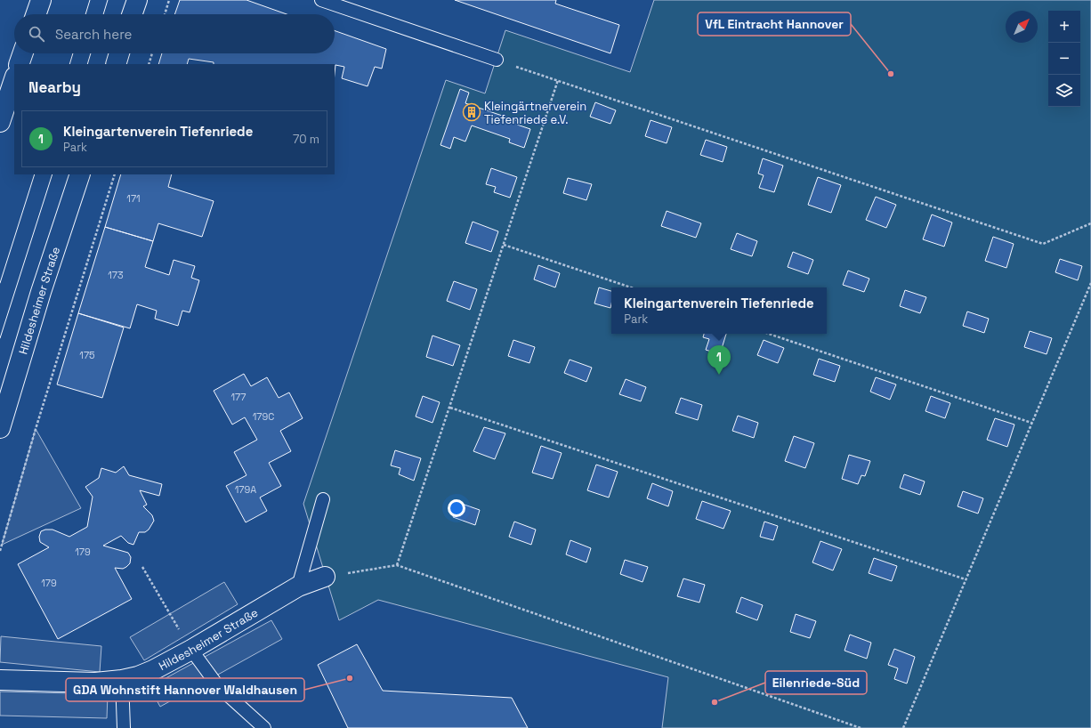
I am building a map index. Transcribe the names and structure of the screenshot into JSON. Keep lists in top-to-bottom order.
{
  "streets": {
    "main road": ["Hildesheimer Straße"]
  },
  "places": {
    "other": ["VfL Eintracht Hannover", "GDA Wohnstift Hannover Waldhausen", "Eilenriede-Süd"],
    "building": ["Kleingärtnerverein Tiefenriede e.V."]
  },
  "house_numbers": [
    "171",
    "173",
    "175",
    "177",
    "179C",
    "179A",
    "179",
    "179"
  ],
  "north": "top right",
  "page": {
    "map_buttons": ["+", "−"],
    "search": "Search here",
    "heading": "Nearby",
    "list": [
      {
        "mark": "1",
        "name": "Kleingartenverein Tiefenriede",
        "note": "Park",
        "value": "70 m"
      }
    ],
    "popup": ["Kleingartenverein Tiefenriede", "Park"],
    "pins": "1"
  }
}
